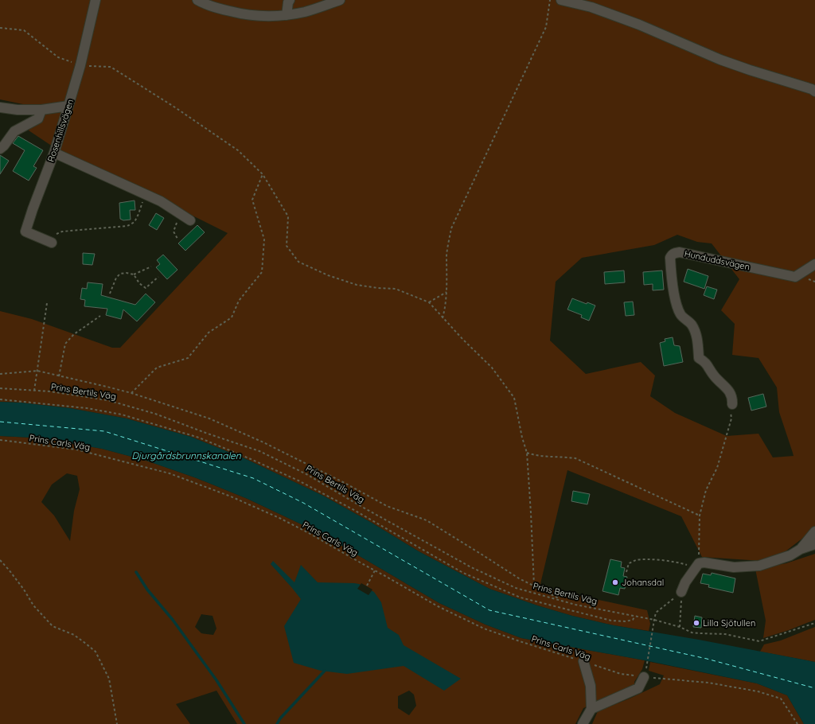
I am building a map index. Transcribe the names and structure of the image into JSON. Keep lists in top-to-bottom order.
{
  "streets": {
    "street": ["Rosenhillsvägen", "Hunduddsvägen"],
    "path": ["Prins Bertils Väg", "Prins Carls Väg"]
  },
  "water": ["Djurgårdsbrunnskanalen"],
  "places": ["Johansdal", "Lilla Sjötullen"]
}
